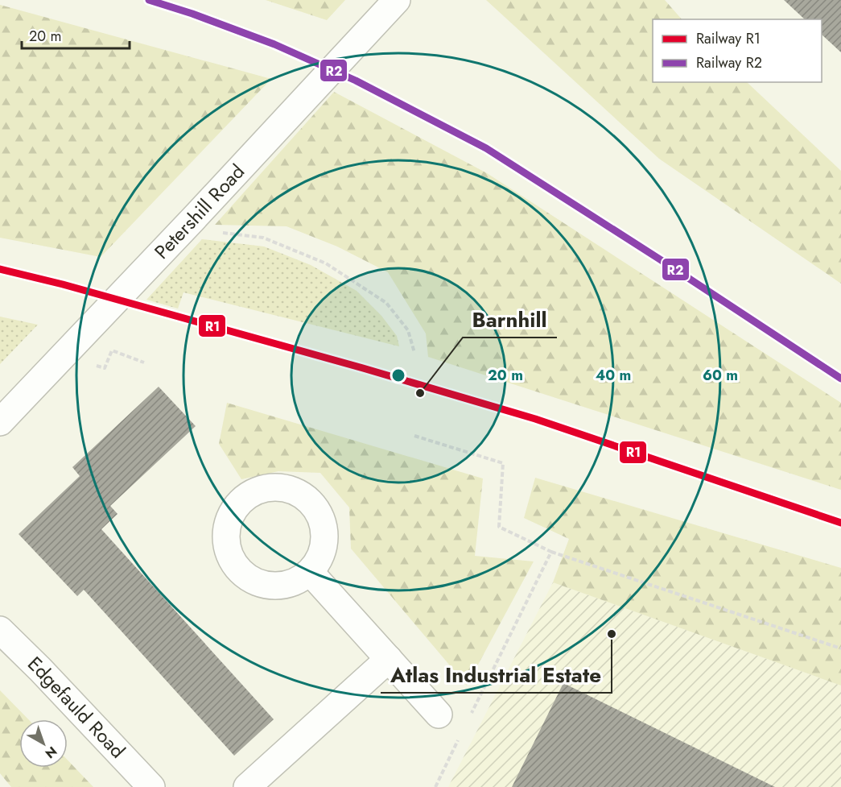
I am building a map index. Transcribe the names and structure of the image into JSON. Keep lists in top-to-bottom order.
{
  "streets": {
    "street": ["Petershill Road", "Edgefauld Road"]
  },
  "places": ["Barnhill", "Atlas Industrial Estate"],
  "lines": ["rail line R2", "rail line R1"],
  "legend": ["Railway R1", "Railway R2"],
  "scale_bar": "20 m",
  "north": "bottom right",
  "rings": ["20 m", "40 m", "60 m"]
}
